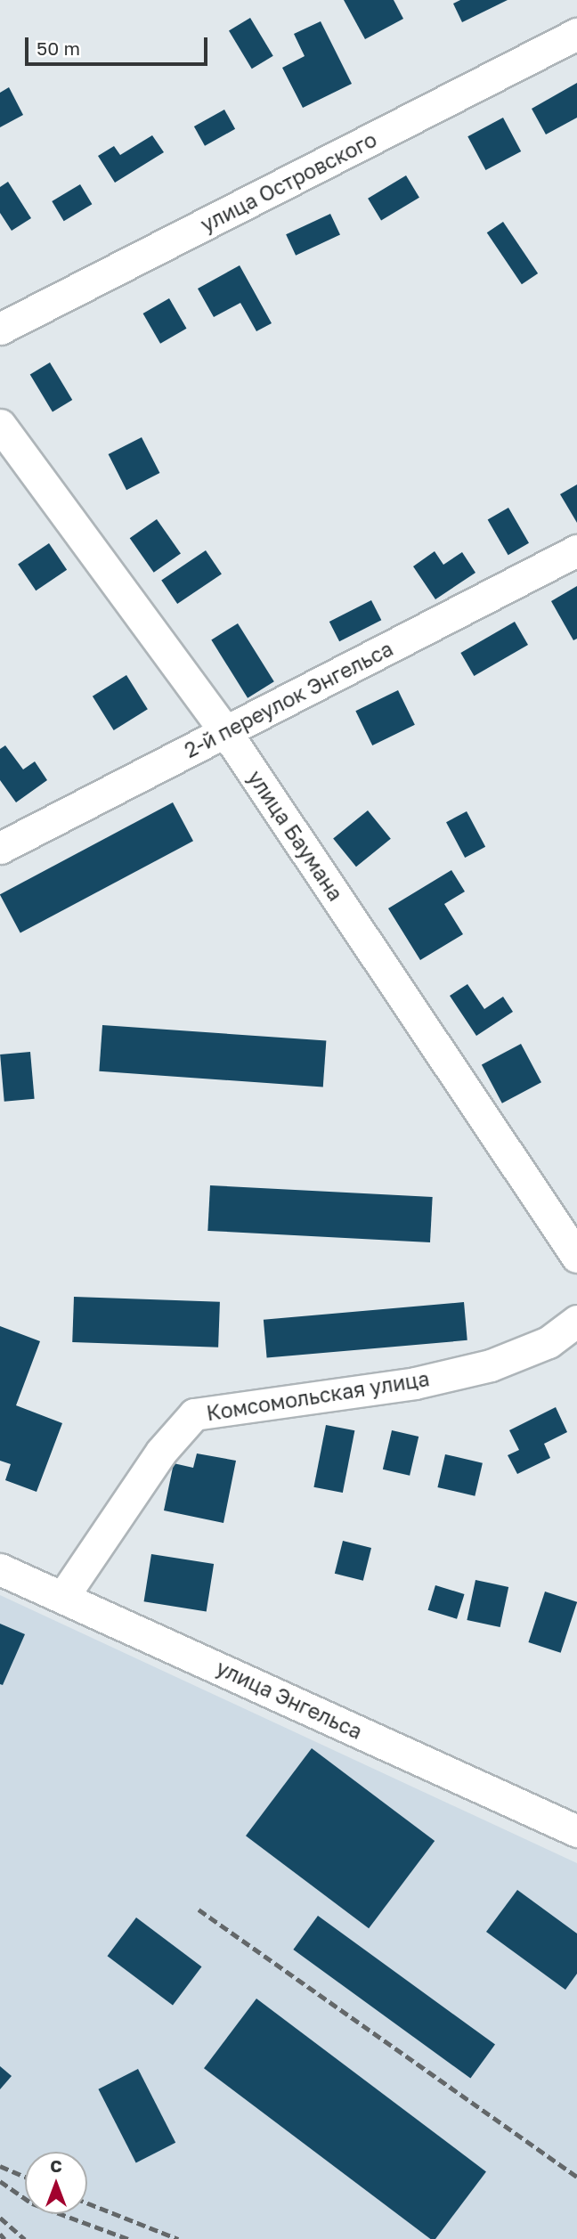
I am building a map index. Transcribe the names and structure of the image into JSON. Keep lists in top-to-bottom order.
{
  "streets": {
    "street": [
      "улица Островского",
      "2-й переулок Энгельса",
      "улица Баумана",
      "Комсомольская улица",
      "улица Энгельса"
    ]
  },
  "crossings": [
    ["2-й переулок Энгельса", "улица Баумана"],
    ["Комсомольская улица", "улица Энгельса"]
  ],
  "scale_bar": "50 m",
  "north": "top"
}
